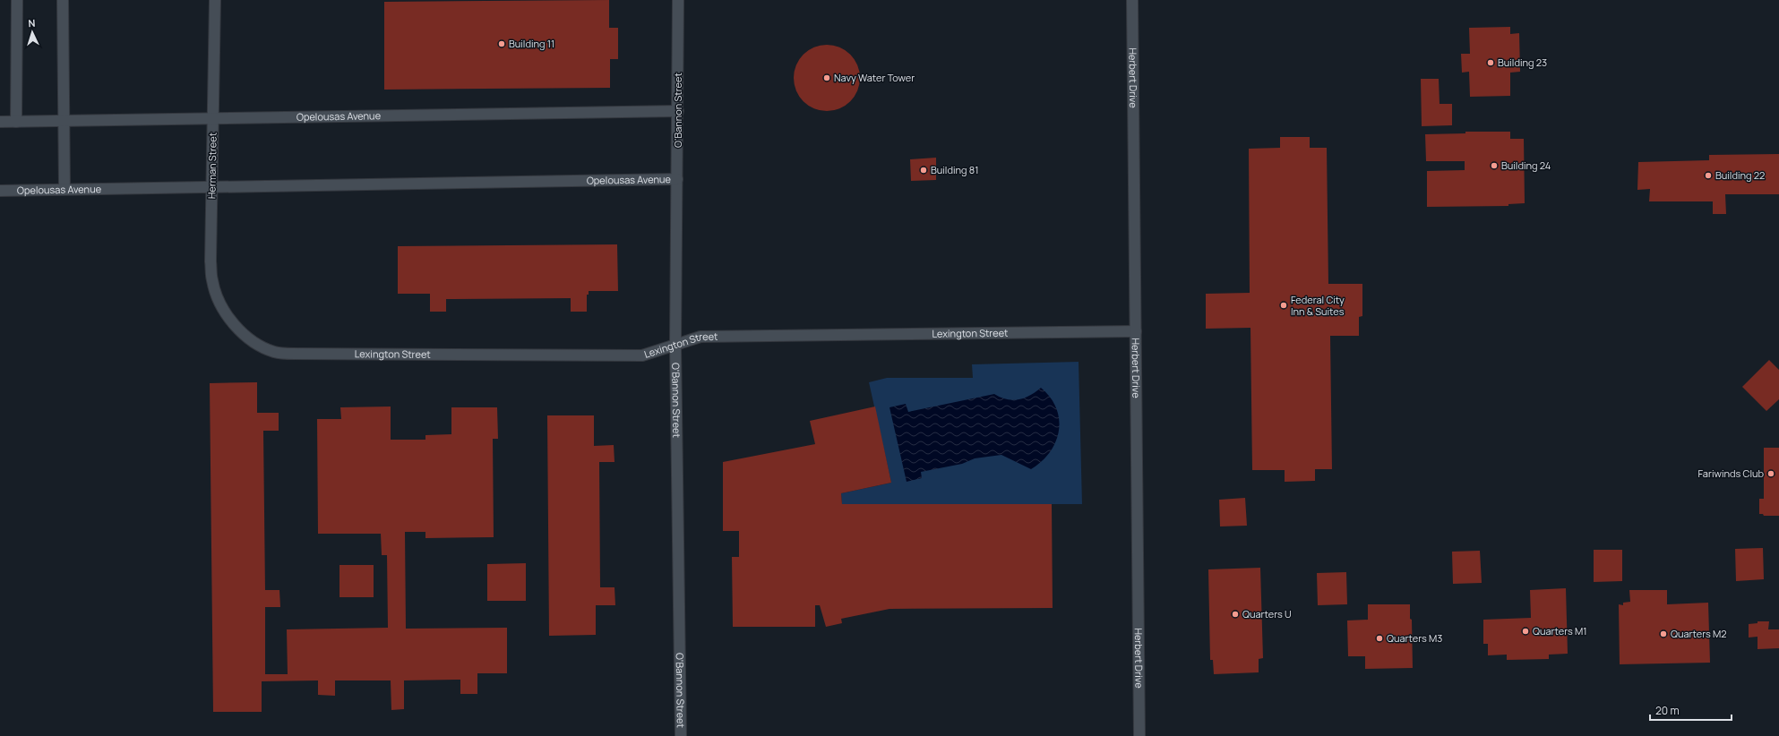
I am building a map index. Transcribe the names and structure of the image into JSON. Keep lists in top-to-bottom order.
{
  "streets": {
    "street": [
      "Herbert Drive",
      "O'Bannon Street",
      "Opelousas Avenue",
      "Herman Street",
      "Lexington Street"
    ]
  },
  "crossings": [
    ["Herbert Drive", "Lexington Street"],
    ["O'Bannon Street", "Opelousas Avenue"],
    ["O'Bannon Street", "Lexington Street"],
    ["Opelousas Avenue", "Herman Street"],
    ["Herman Street", "Lexington Street"]
  ],
  "places": [
    "Building 11",
    "Building 23",
    "Navy Water Tower",
    "Building 24",
    "Building 81",
    "Building 22",
    "Federal City Inn & Suites",
    "Fariwinds Club",
    "Quarters U",
    "Quarters M1",
    "Quarters M2",
    "Quarters M3"
  ],
  "scale_bar": "20 m",
  "north": "top"
}
